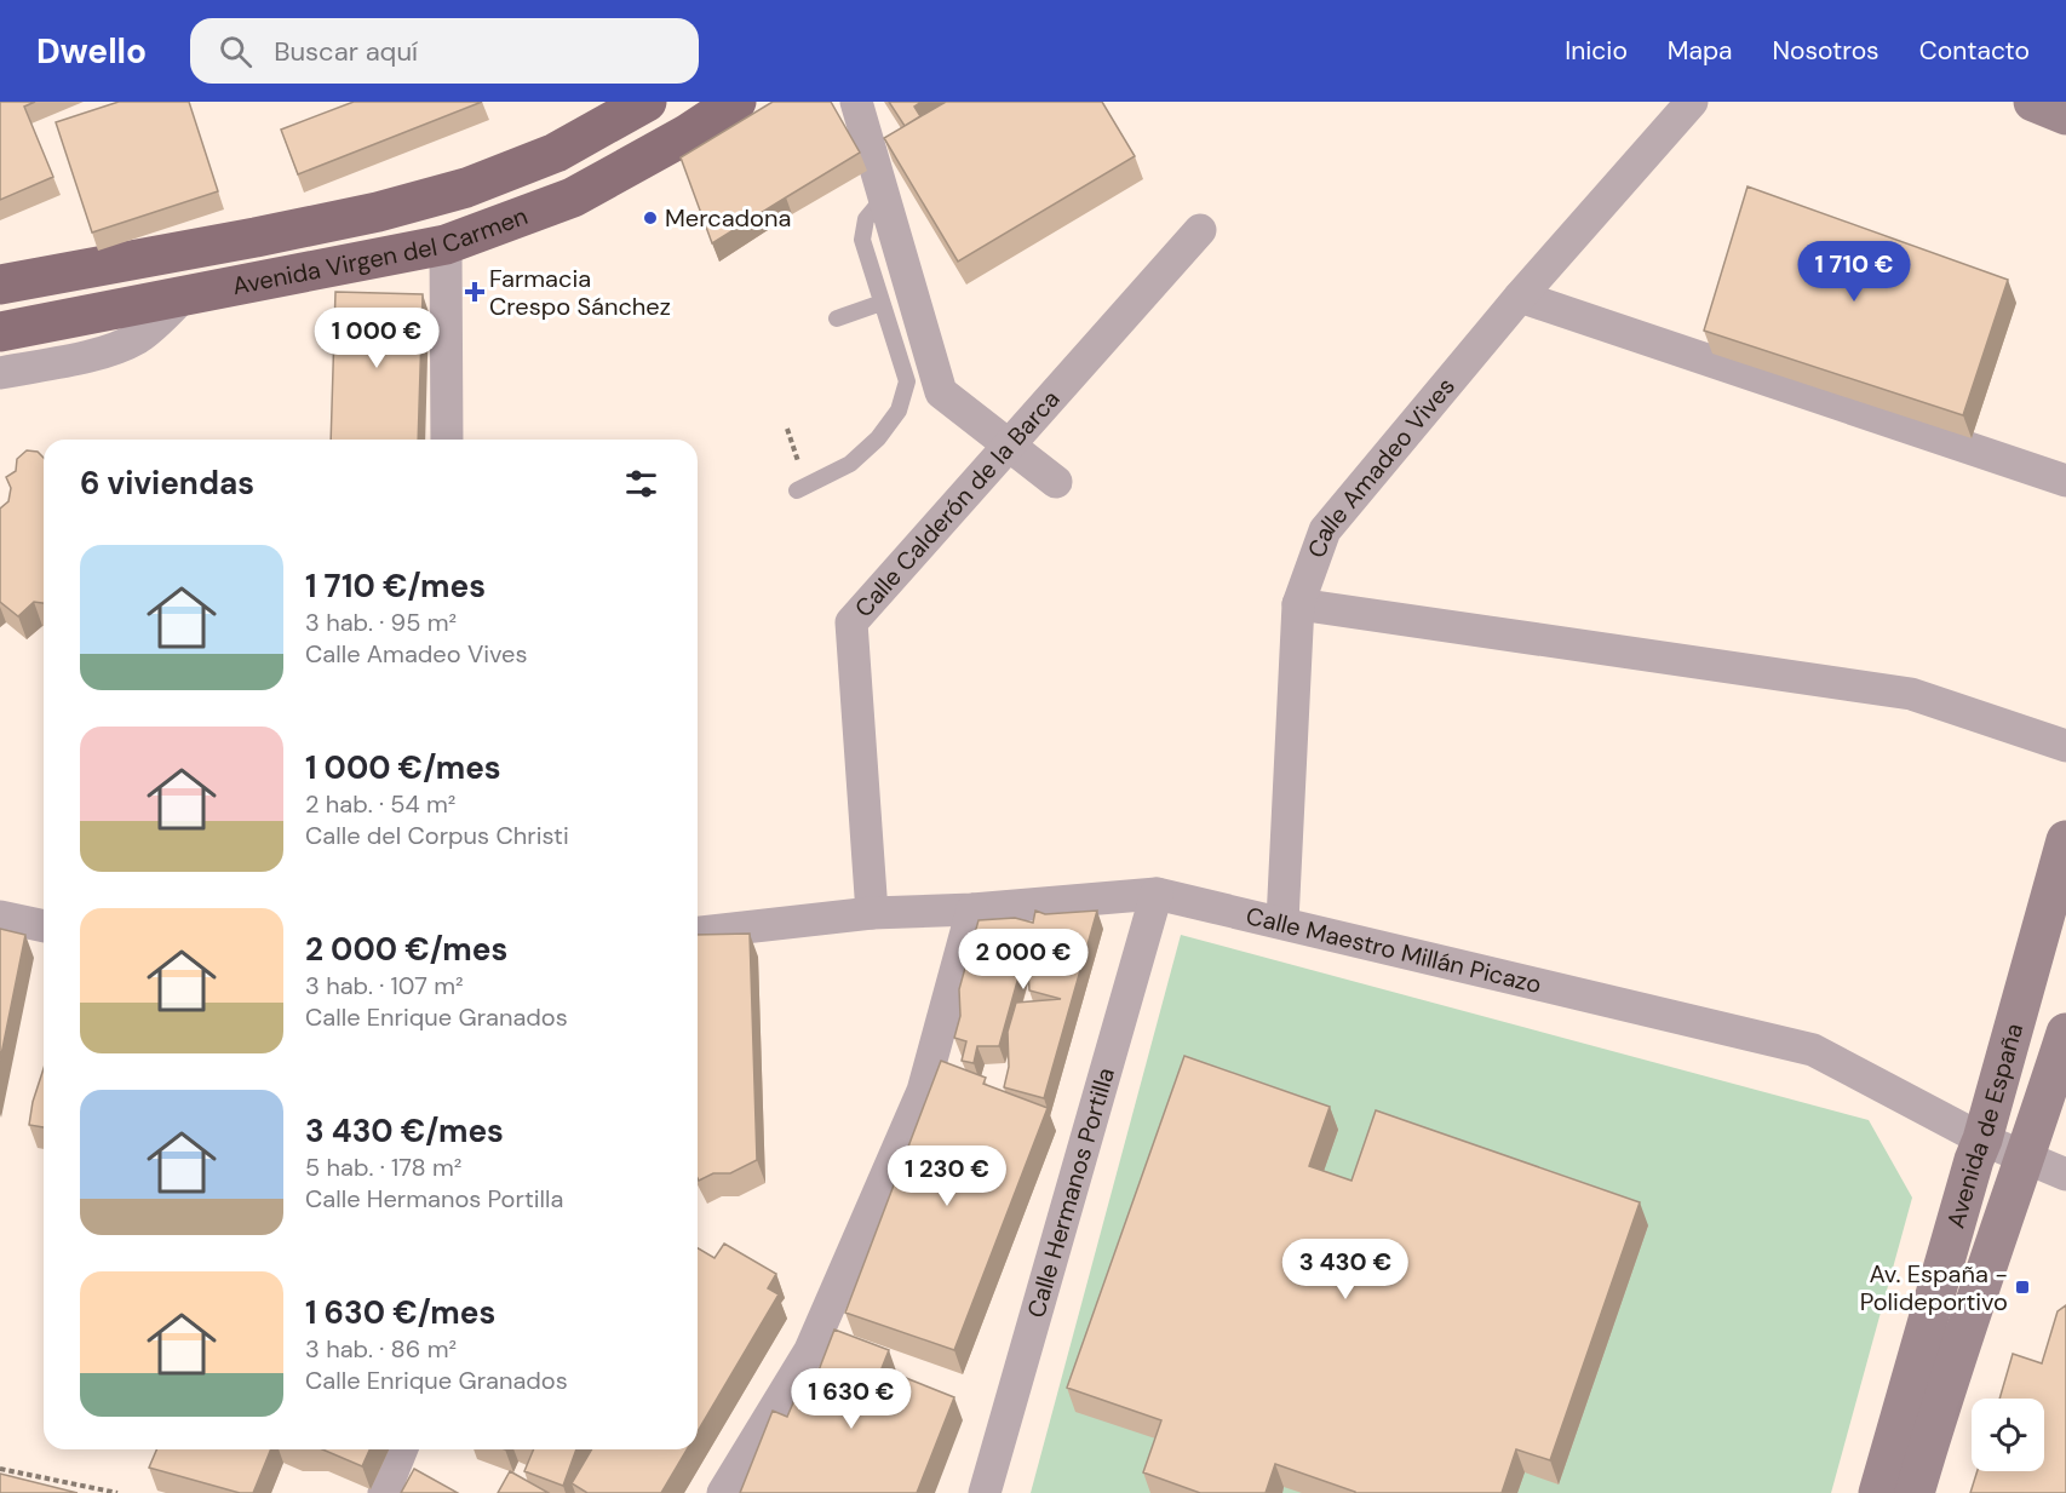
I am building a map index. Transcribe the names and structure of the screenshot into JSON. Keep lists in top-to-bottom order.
{
  "streets": {
    "main road": ["Avenida Virgen del Carmen", "Avenida de España"],
    "street": [
      "Calle Amadeo Vives",
      "Calle Calderón de la Barca",
      "Calle Maestro Millán Picazo",
      "Calle Hermanos Portilla"
    ]
  },
  "crossings": [
    ["Calle Amadeo Vives", "Calle Maestro Millán Picazo"],
    ["Calle Calderón de la Barca", "Calle Maestro Millán Picazo"],
    ["Calle Maestro Millán Picazo", "Avenida de España"],
    ["Calle Maestro Millán Picazo", "Calle Hermanos Portilla"]
  ],
  "places": {
    "other": ["Mercadona"],
    "health": ["Farmacia Crespo Sánchez"],
    "transit": ["Av. España - Polideportivo"]
  },
  "page": {
    "header": "Dwello",
    "search": "Buscar aquí",
    "nav": [
      "Inicio",
      "Mapa",
      "Nosotros",
      "Contacto"
    ],
    "price": [
      "1 710 €",
      "1 000 €",
      "2 000 €",
      "1 230 €",
      "3 430 €",
      "1 630 €"
    ],
    "heading": "6 viviendas",
    "list": [
      {
        "name": "1 710 €/mes",
        "note": "3 hab. · 95 m² · Calle Amadeo Vives"
      },
      {
        "name": "1 000 €/mes",
        "note": "2 hab. · 54 m² · Calle del Corpus Christi"
      },
      {
        "name": "2 000 €/mes",
        "note": "3 hab. · 107 m² · Calle Enrique Granados"
      },
      {
        "name": "3 430 €/mes",
        "note": "5 hab. · 178 m² · Calle Hermanos Portilla"
      },
      {
        "name": "1 630 €/mes",
        "note": "3 hab. · 86 m² · Calle Enrique Granados"
      }
    ]
  }
}
